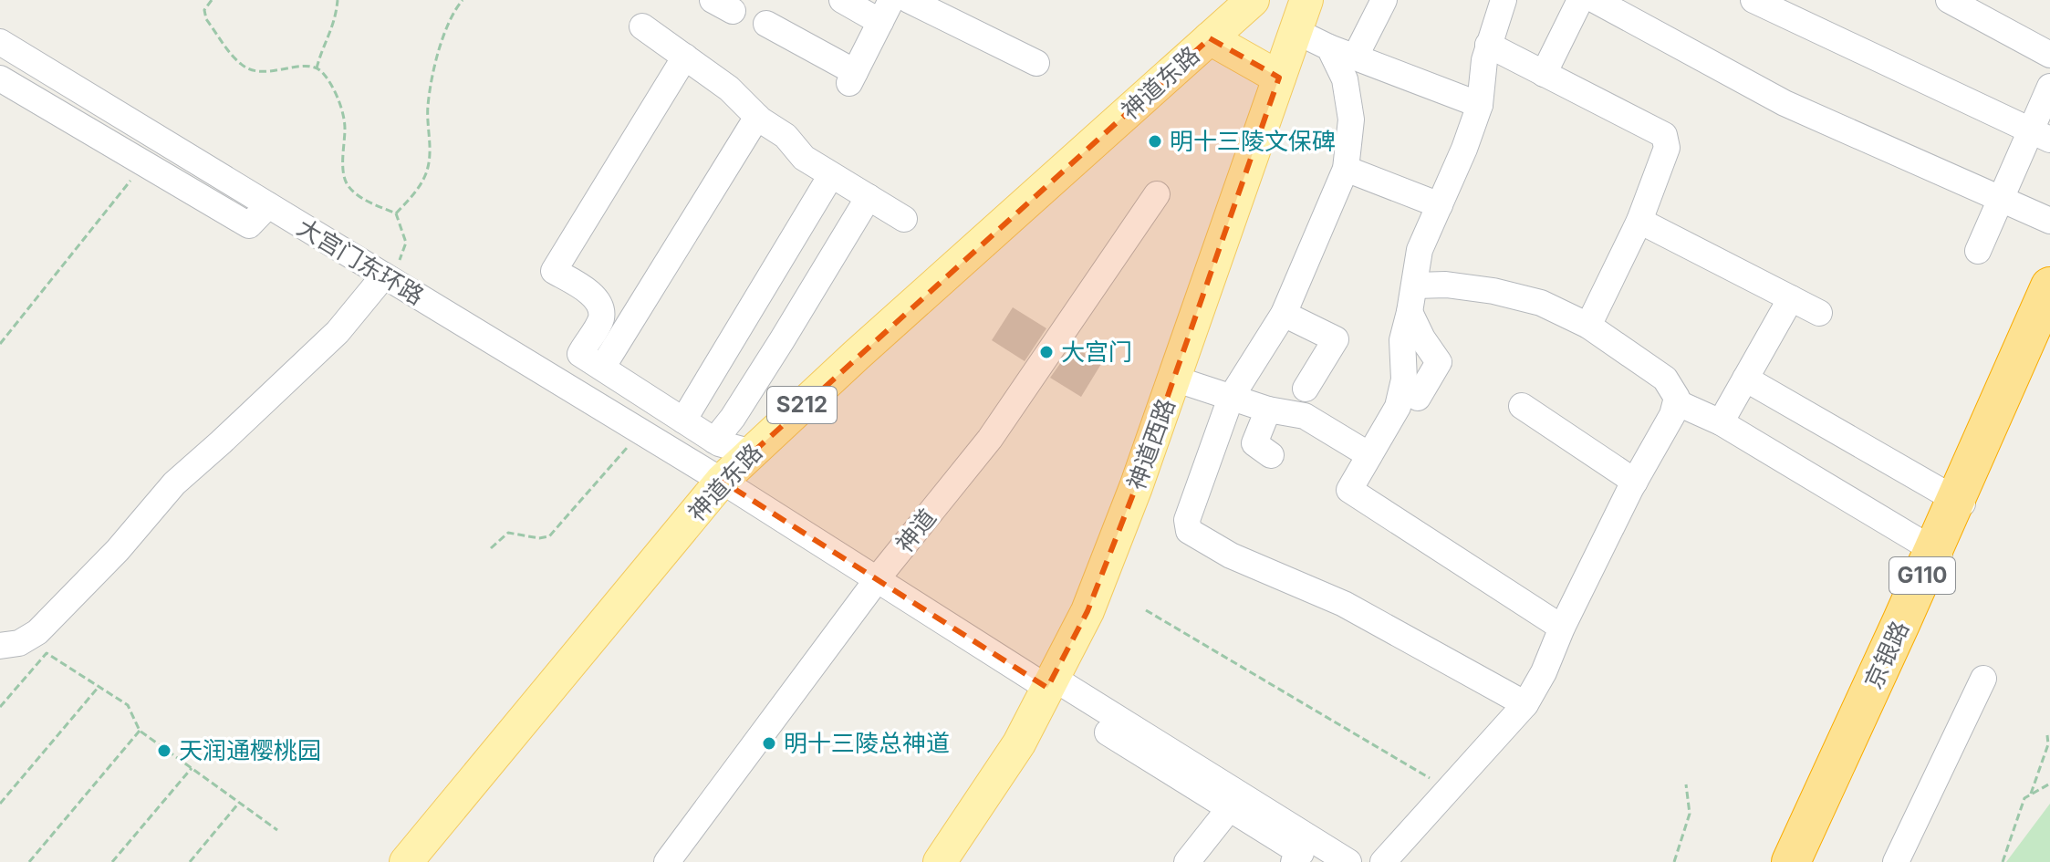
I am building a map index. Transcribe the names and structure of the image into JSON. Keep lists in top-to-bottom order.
{
  "streets": {
    "highway": ["G110", "京银路"],
    "main road": ["神道东路", "S212", "神道西路"],
    "street": ["大宫门东环路", "神道"]
  },
  "crossings": [
    ["神道东路", "大宫门东环路"],
    ["大宫门东环路", "神道西路"],
    ["大宫门东环路", "神道"]
  ],
  "places": [
    "明十三陵文保碑",
    "大宫门",
    "明十三陵总神道",
    "天润通樱桃园"
  ]
}
